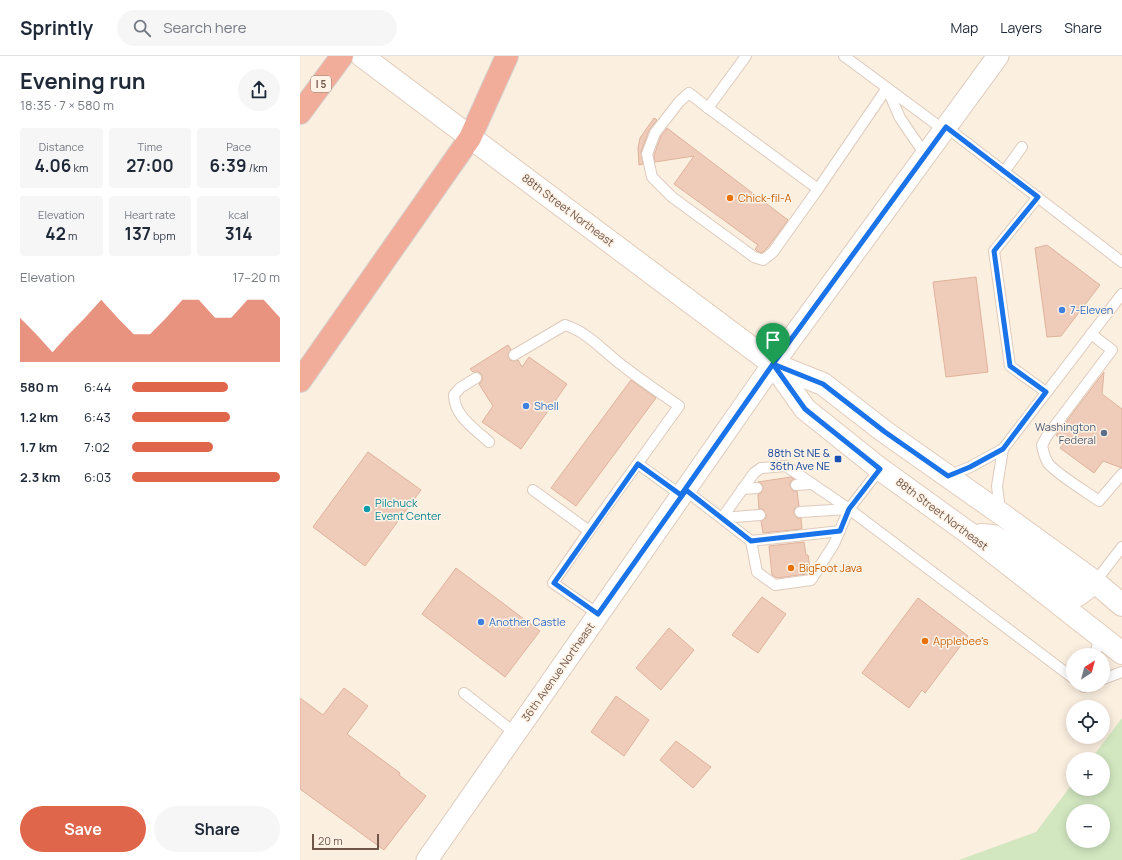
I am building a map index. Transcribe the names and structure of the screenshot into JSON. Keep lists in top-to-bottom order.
{
  "streets": {
    "highway": ["I 5"],
    "main road": ["88th Street Northeast"],
    "street": ["36th Avenue Northeast"]
  },
  "crossings": [
    ["88th Street Northeast", "36th Avenue Northeast"]
  ],
  "places": {
    "other": [
      "Chick-fil-A",
      "7-Eleven",
      "Shell",
      "Washington Federal",
      "Pilchuck Event Center",
      "BigFoot Java",
      "Another Castle",
      "Applebee's"
    ],
    "transit": ["88th St NE & 36th Ave NE"]
  },
  "scale_bar": "20 m",
  "north": "top right",
  "page": {
    "header": "Sprintly",
    "search": "Search here",
    "nav": ["Map", "Layers", "Share"],
    "heading": ["Evening run", "18:35 · 7 × 580 m"],
    "stats": [
      ["Distance", "4.06 km"],
      ["Time", "27:00"],
      ["Pace", "6:39 /km"],
      ["Elevation", "42 m"],
      ["Heart rate", "137 bpm"],
      ["kcal", "314"]
    ],
    "chart": ["Elevation", "17–20 m"],
    "list": [
      {
        "name": "580 m",
        "note": "6:44"
      },
      {
        "name": "1.2 km",
        "note": "6:43"
      },
      {
        "name": "1.7 km",
        "note": "7:02"
      },
      {
        "name": "2.3 km",
        "note": "6:03"
      }
    ],
    "map_buttons": ["+", "−"],
    "buttons": ["Save", "Share"],
    "scale": "20 m"
  }
}
